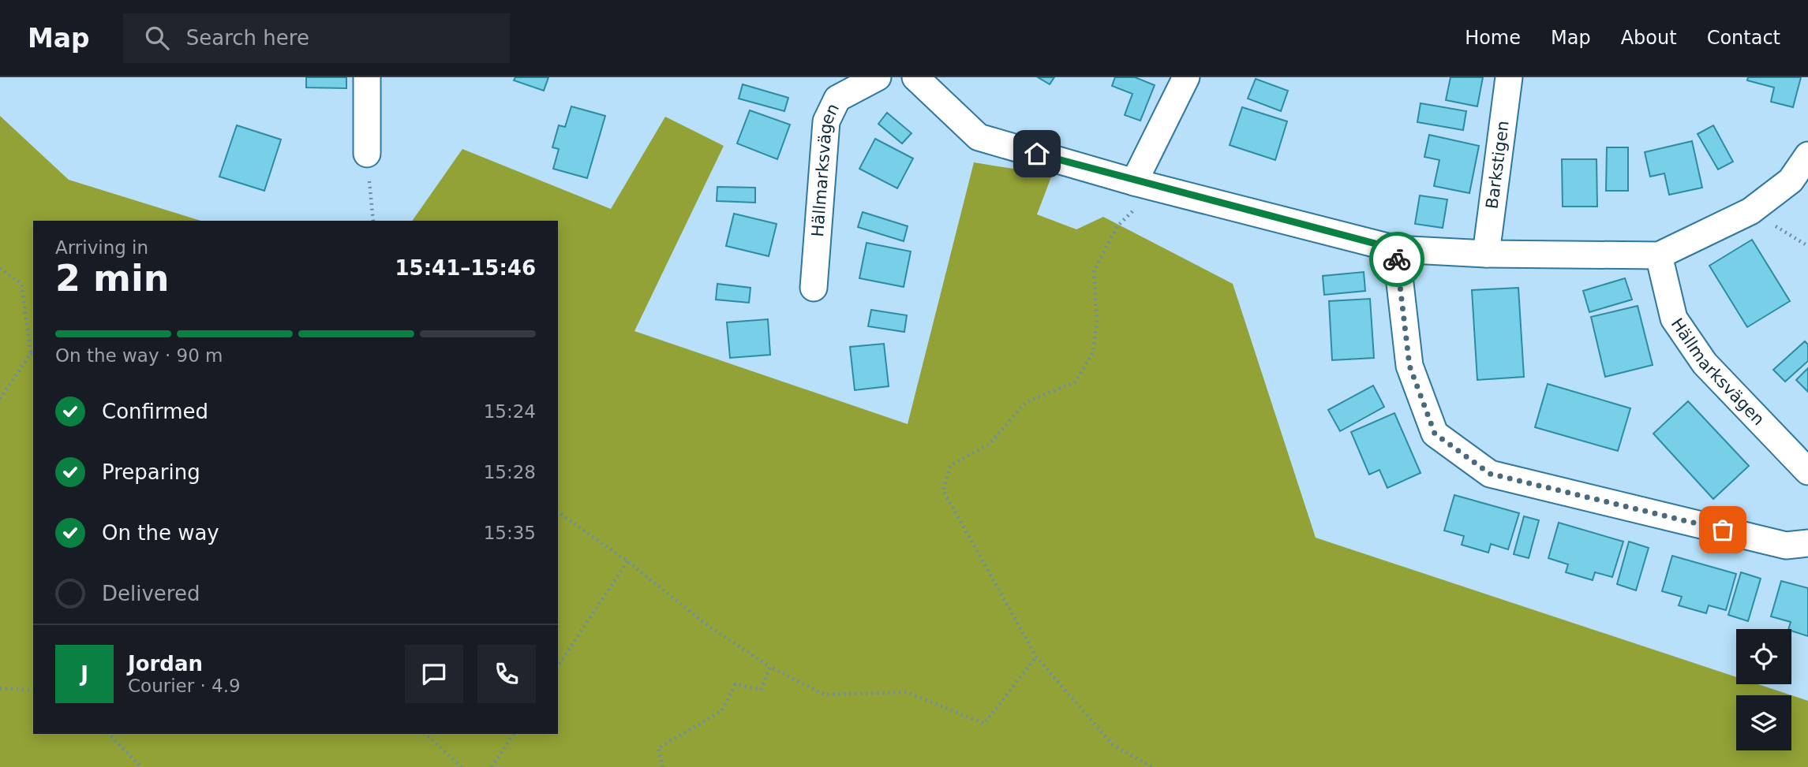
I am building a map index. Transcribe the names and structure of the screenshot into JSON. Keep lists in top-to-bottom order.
{
  "streets": {
    "street": ["Barkstigen", "Hällmarksvägen"]
  },
  "page": {
    "header": "Map",
    "search": "Search here",
    "nav": [
      "Home",
      "Map",
      "About",
      "Contact"
    ],
    "heading": ["2 min", "Arriving in", "15:41–15:46"],
    "panel": ["Jordan", "Courier · 4.9"],
    "bar": "On the way · 90 m",
    "list": [
      ["Confirmed", "15:24"],
      ["Preparing", "15:28"],
      ["On the way", "15:35"],
      "Delivered"
    ],
    "round": "J"
  }
}
